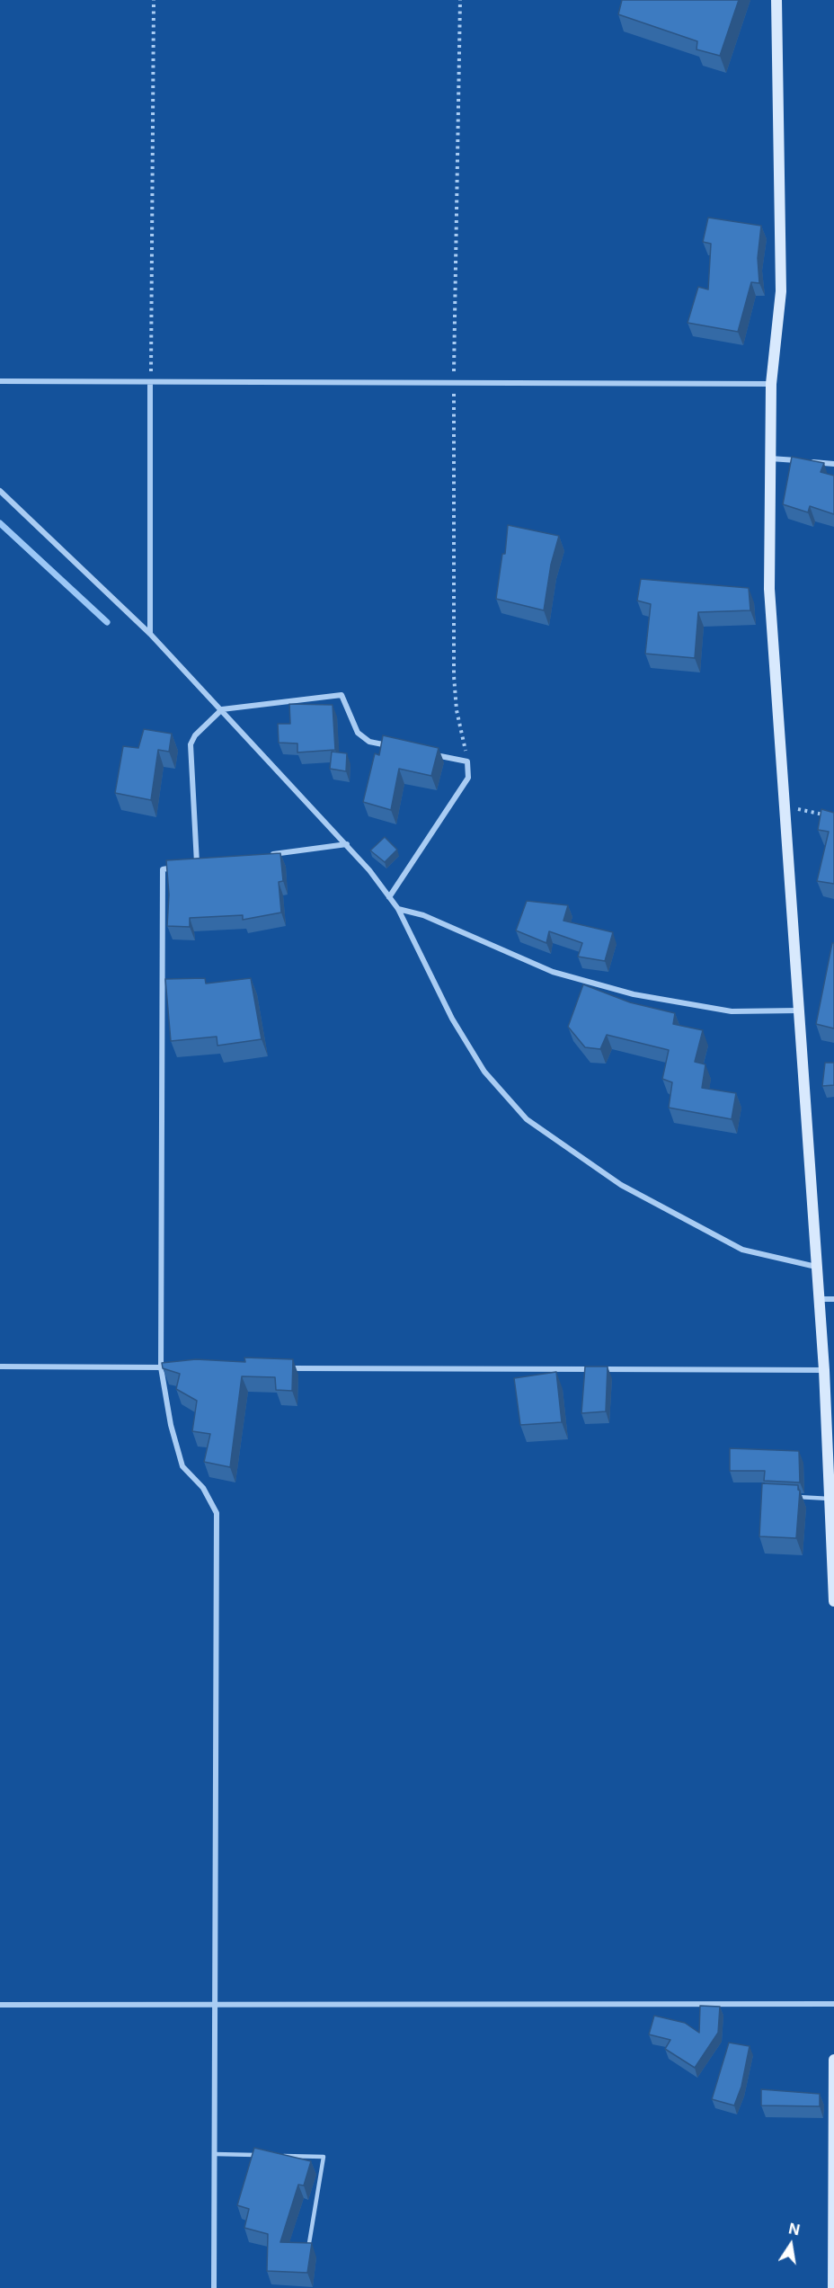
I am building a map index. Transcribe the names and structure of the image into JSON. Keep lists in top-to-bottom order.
{
  "north": "top"
}
